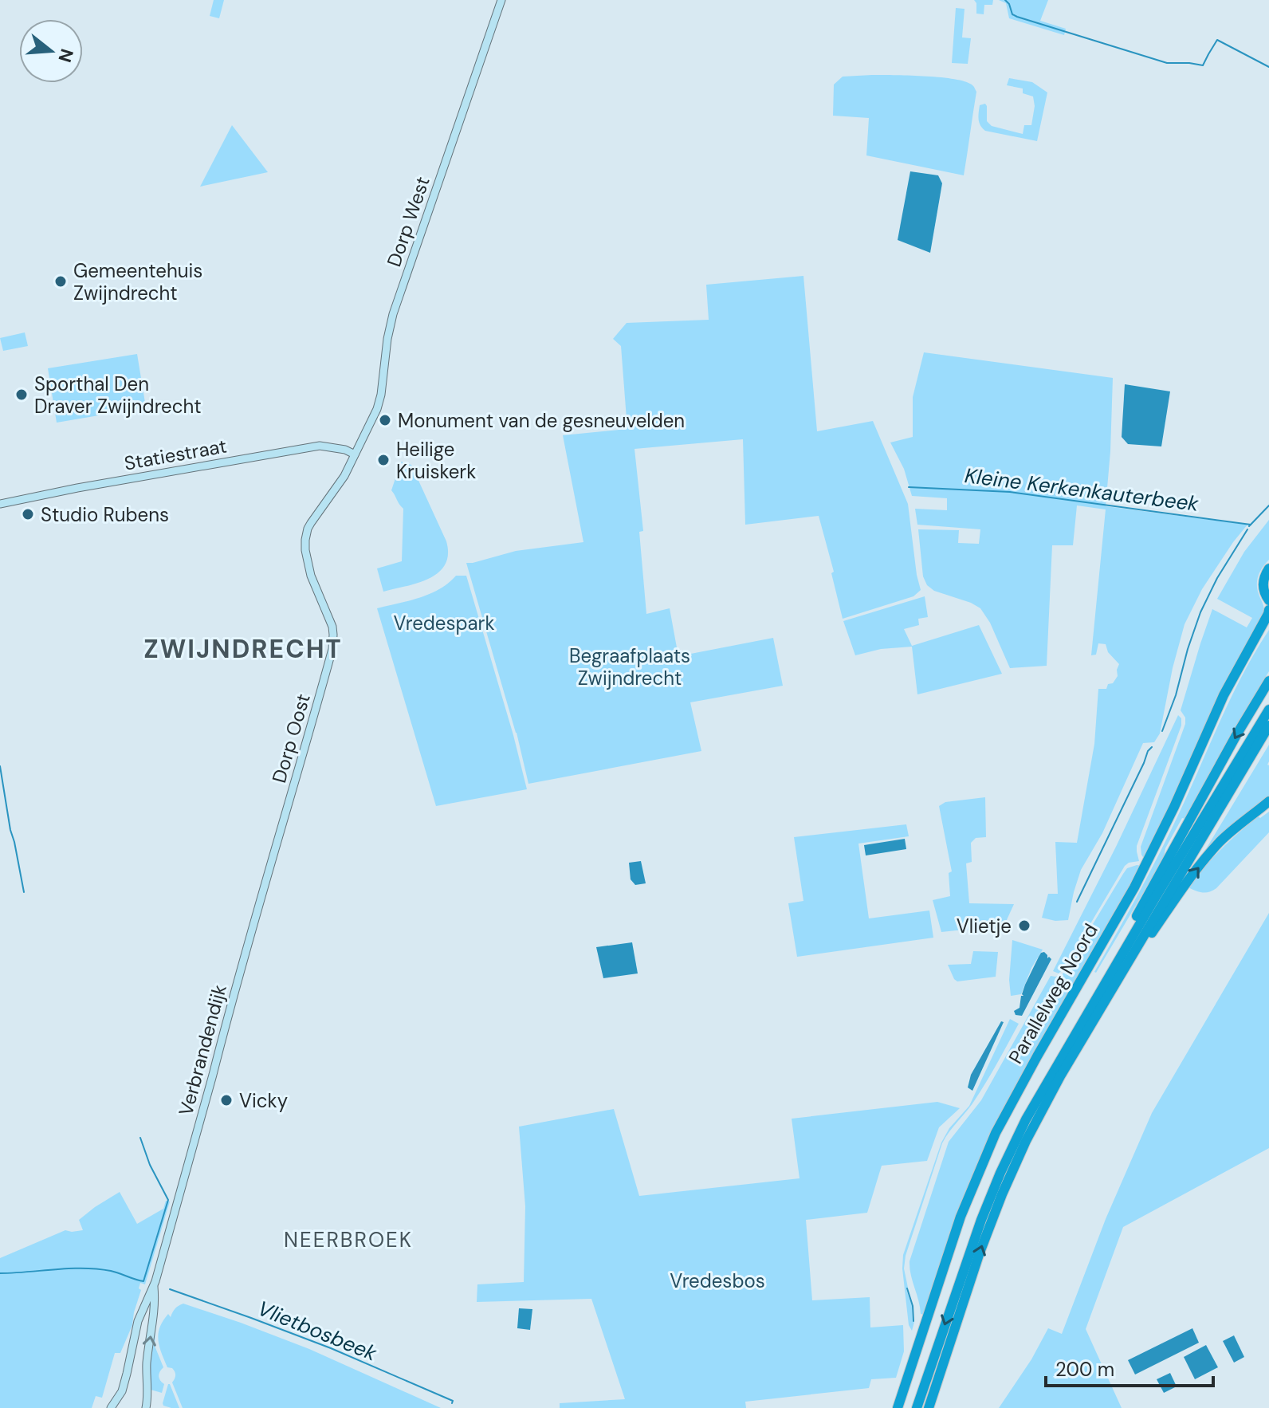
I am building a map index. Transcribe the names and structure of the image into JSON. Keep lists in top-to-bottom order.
{
  "streets": {
    "highway": ["Parallelweg Noord"],
    "main road": [
      "Dorp West",
      "Statiestraat",
      "Dorp Oost",
      "Verbrandendijk"
    ]
  },
  "crossings": [
    ["Dorp West", "Statiestraat"],
    ["Dorp West", "Dorp Oost"],
    ["Statiestraat", "Dorp Oost"],
    ["Dorp Oost", "Verbrandendijk"]
  ],
  "districts": ["ZWIJNDRECHT", "NEERBROEK"],
  "water": ["Kleine Kerkenkauterbeek", "Vlietbosbeek"],
  "parks": ["Vredespark", "Begraafplaats Zwijndrecht", "Vredesbos"],
  "places": [
    "Gemeentehuis Zwijndrecht",
    "Sporthal Den Draver Zwijndrecht",
    "Monument van de gesneuvelden",
    "Heilige Kruiskerk",
    "Studio Rubens",
    "Vlietje",
    "Vicky"
  ],
  "scale_bar": "200 m",
  "north": "right"
}
